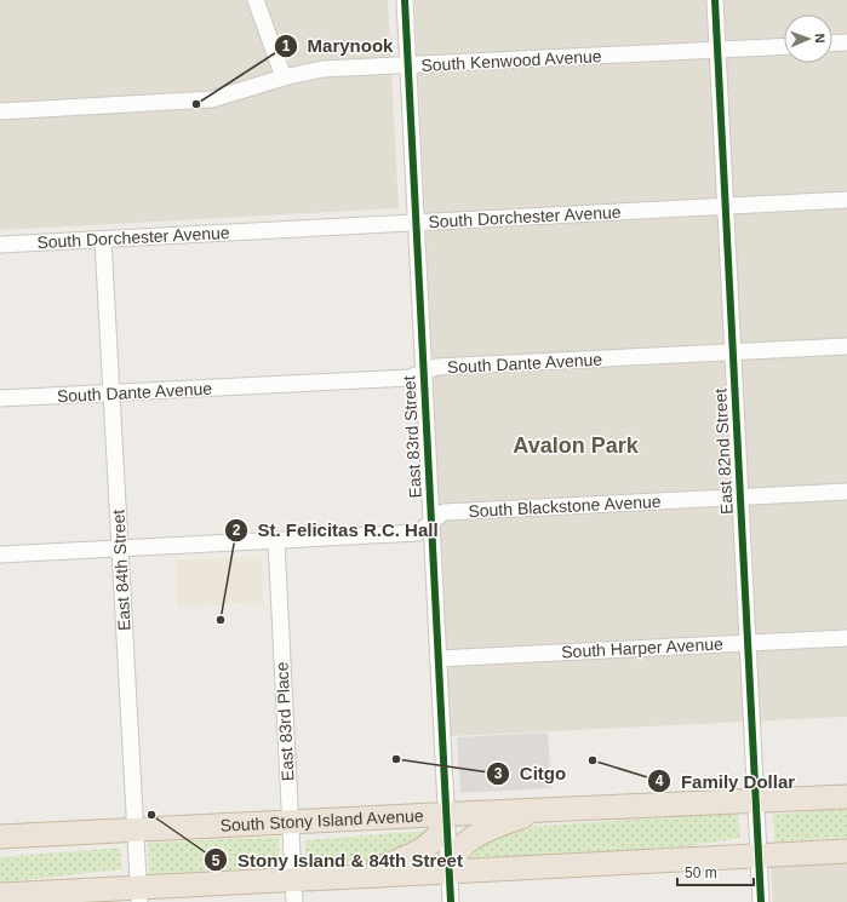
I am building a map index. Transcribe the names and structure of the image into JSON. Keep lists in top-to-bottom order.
{
  "streets": {
    "highway": ["South Stony Island Avenue"],
    "street": [
      "South Kenwood Avenue",
      "South Dorchester Avenue",
      "South Dante Avenue",
      "East 83rd Street",
      "East 82nd Street",
      "South Blackstone Avenue",
      "East 84th Street",
      "South Harper Avenue",
      "East 83rd Place"
    ]
  },
  "crossings": [
    ["South Kenwood Avenue", "East 83rd Street"],
    ["South Kenwood Avenue", "East 82nd Street"],
    ["South Dorchester Avenue", "East 83rd Street"],
    ["South Dorchester Avenue", "East 82nd Street"],
    ["South Dorchester Avenue", "East 84th Street"],
    ["South Dante Avenue", "East 83rd Street"],
    ["South Dante Avenue", "East 82nd Street"],
    ["South Dante Avenue", "East 84th Street"],
    ["East 83rd Street", "South Blackstone Avenue"],
    ["East 83rd Street", "South Harper Avenue"],
    ["East 83rd Street", "South Stony Island Avenue"],
    ["East 82nd Street", "South Blackstone Avenue"],
    ["East 82nd Street", "South Harper Avenue"],
    ["East 82nd Street", "South Stony Island Avenue"],
    ["South Blackstone Avenue", "East 84th Street"],
    ["South Blackstone Avenue", "East 83rd Place"],
    ["East 84th Street", "South Stony Island Avenue"],
    ["East 83rd Place", "South Stony Island Avenue"]
  ],
  "districts": ["Avalon Park"],
  "places": [
    "Marynook",
    "St. Felicitas R.C. Hall",
    "Citgo",
    "Family Dollar",
    "Stony Island & 84th Street"
  ],
  "scale_bar": "50 m",
  "north": "right"
}
